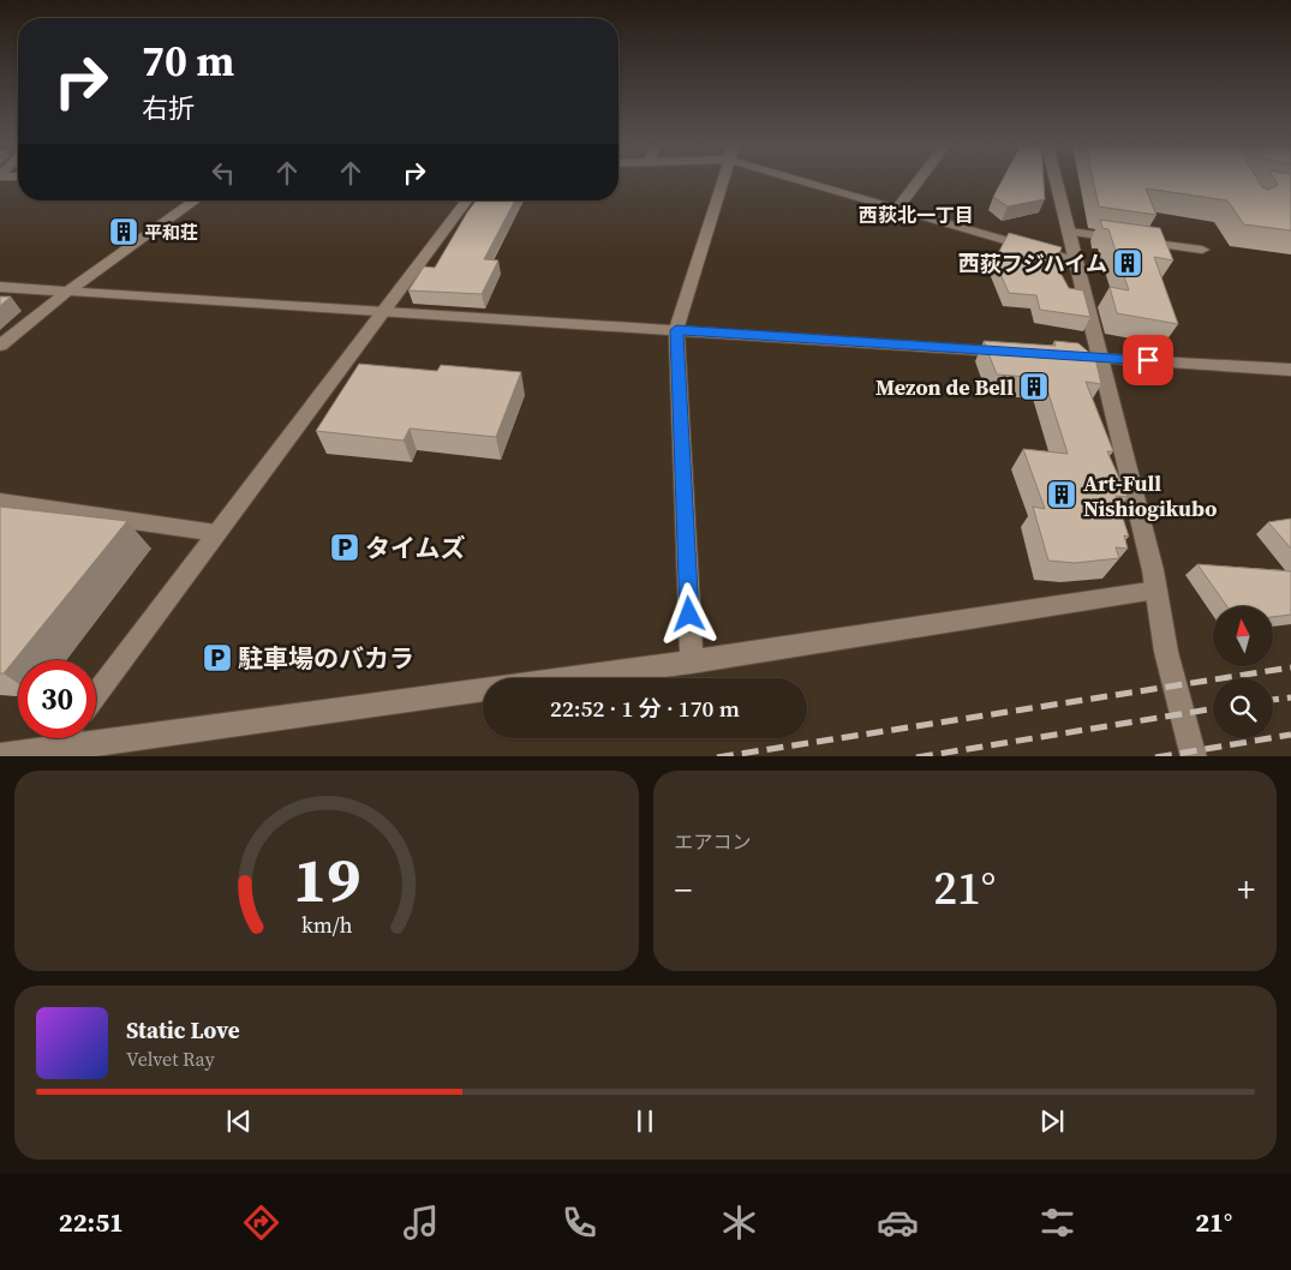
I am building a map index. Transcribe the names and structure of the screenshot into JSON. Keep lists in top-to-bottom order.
{
  "districts": ["西荻北一丁目"],
  "places": {
    "building": [
      "平和荘",
      "西荻フジハイム",
      "Mezon de Bell",
      "Art-Full Nishiogikubo"
    ],
    "parking": ["タイムズ", "駐車場のバカラ"]
  },
  "north": "top",
  "page": {
    "turn": ["70 m", "右折"],
    "limit": "30",
    "trip": "22:52 · 1 分 · 170 m",
    "tile": "エアコン",
    "heat": ["−", "21°", "+"],
    "song": ["Static Love", "Velvet Ray"],
    "tabs": ["22:51", "21°"],
    "gauge": ["19", "km/h"]
  }
}
